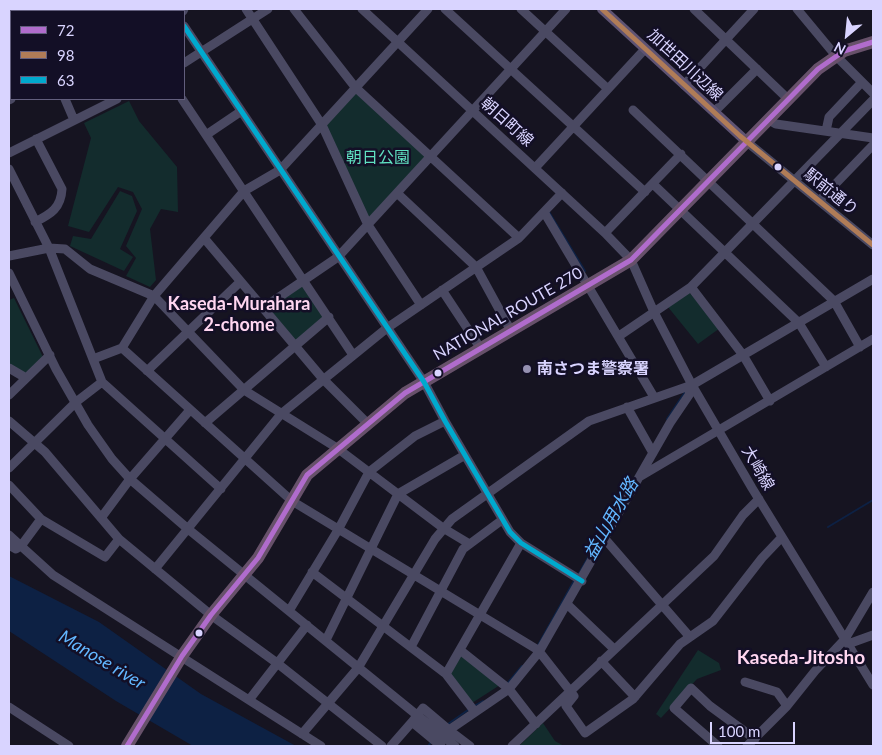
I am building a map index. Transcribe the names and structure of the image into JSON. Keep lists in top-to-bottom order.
{
  "streets": {
    "highway": ["NATIONAL ROUTE 270"],
    "main road": ["加世田川辺線"],
    "street": ["朝日町線", "駅前通り", "大崎線"]
  },
  "crossings": [
    ["加世田川辺線", "駅前通り"],
    ["加世田川辺線", "NATIONAL ROUTE 270"],
    ["朝日町線", "NATIONAL ROUTE 270"],
    ["朝日町線", "大崎線"],
    ["駅前通り", "NATIONAL ROUTE 270"],
    ["NATIONAL ROUTE 270", "大崎線"]
  ],
  "districts": ["Kaseda-Murahara 2-chome", "Kaseda-Jitosho"],
  "water": ["益山用水路", "Manose river"],
  "parks": ["朝日公園"],
  "places": ["南さつま警察署"],
  "lines": ["transit line 98", "transit line 63", "transit line 72"],
  "legend": ["72", "98", "63"],
  "scale_bar": "100 m",
  "north": "bottom left"
}
